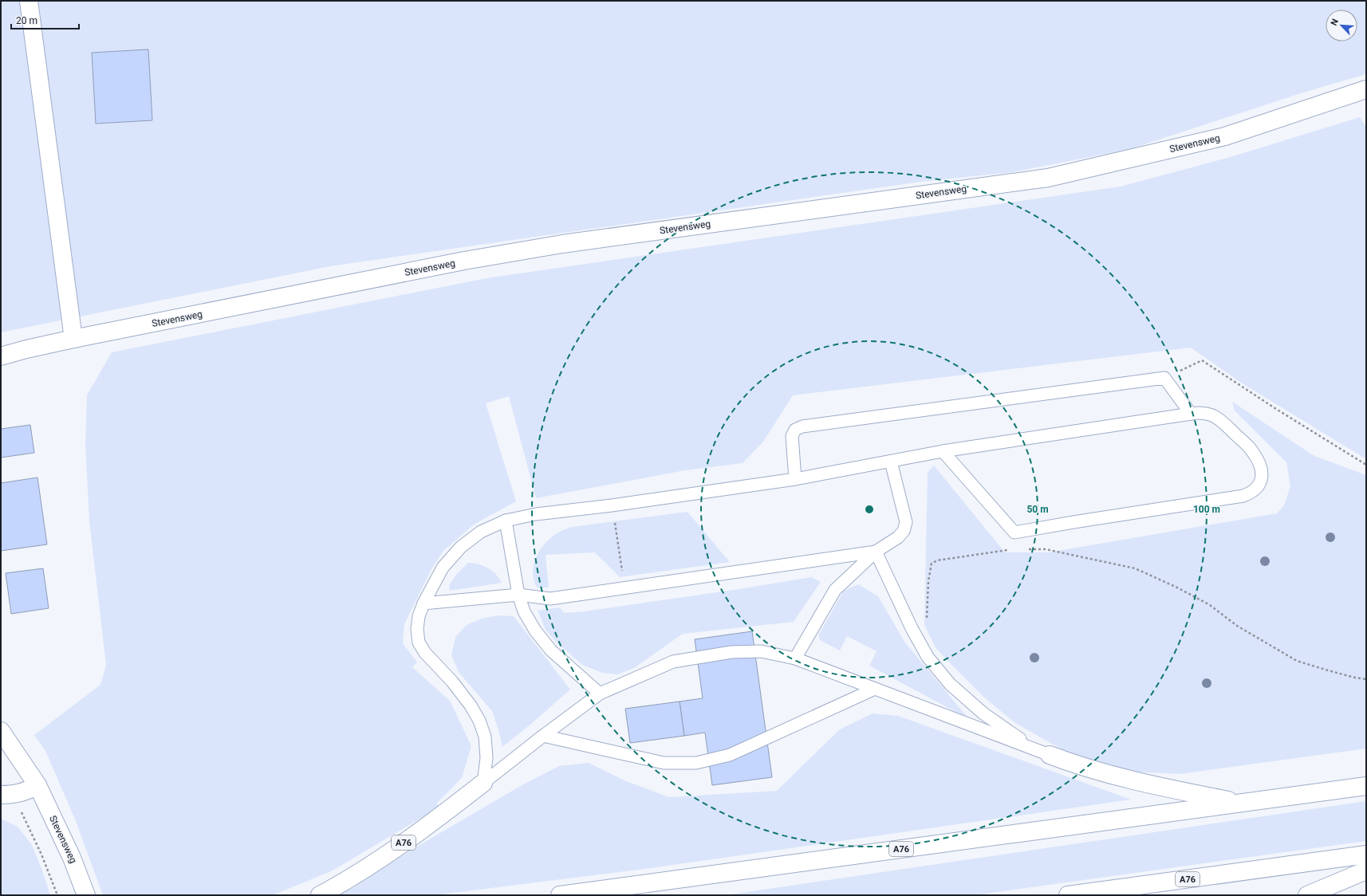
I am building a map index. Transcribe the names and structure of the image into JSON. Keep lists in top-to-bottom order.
{
  "streets": {
    "main road": ["Stevensweg", "A76"]
  },
  "scale_bar": "20 m",
  "north": "top left",
  "rings": ["50 m", "100 m"]
}
